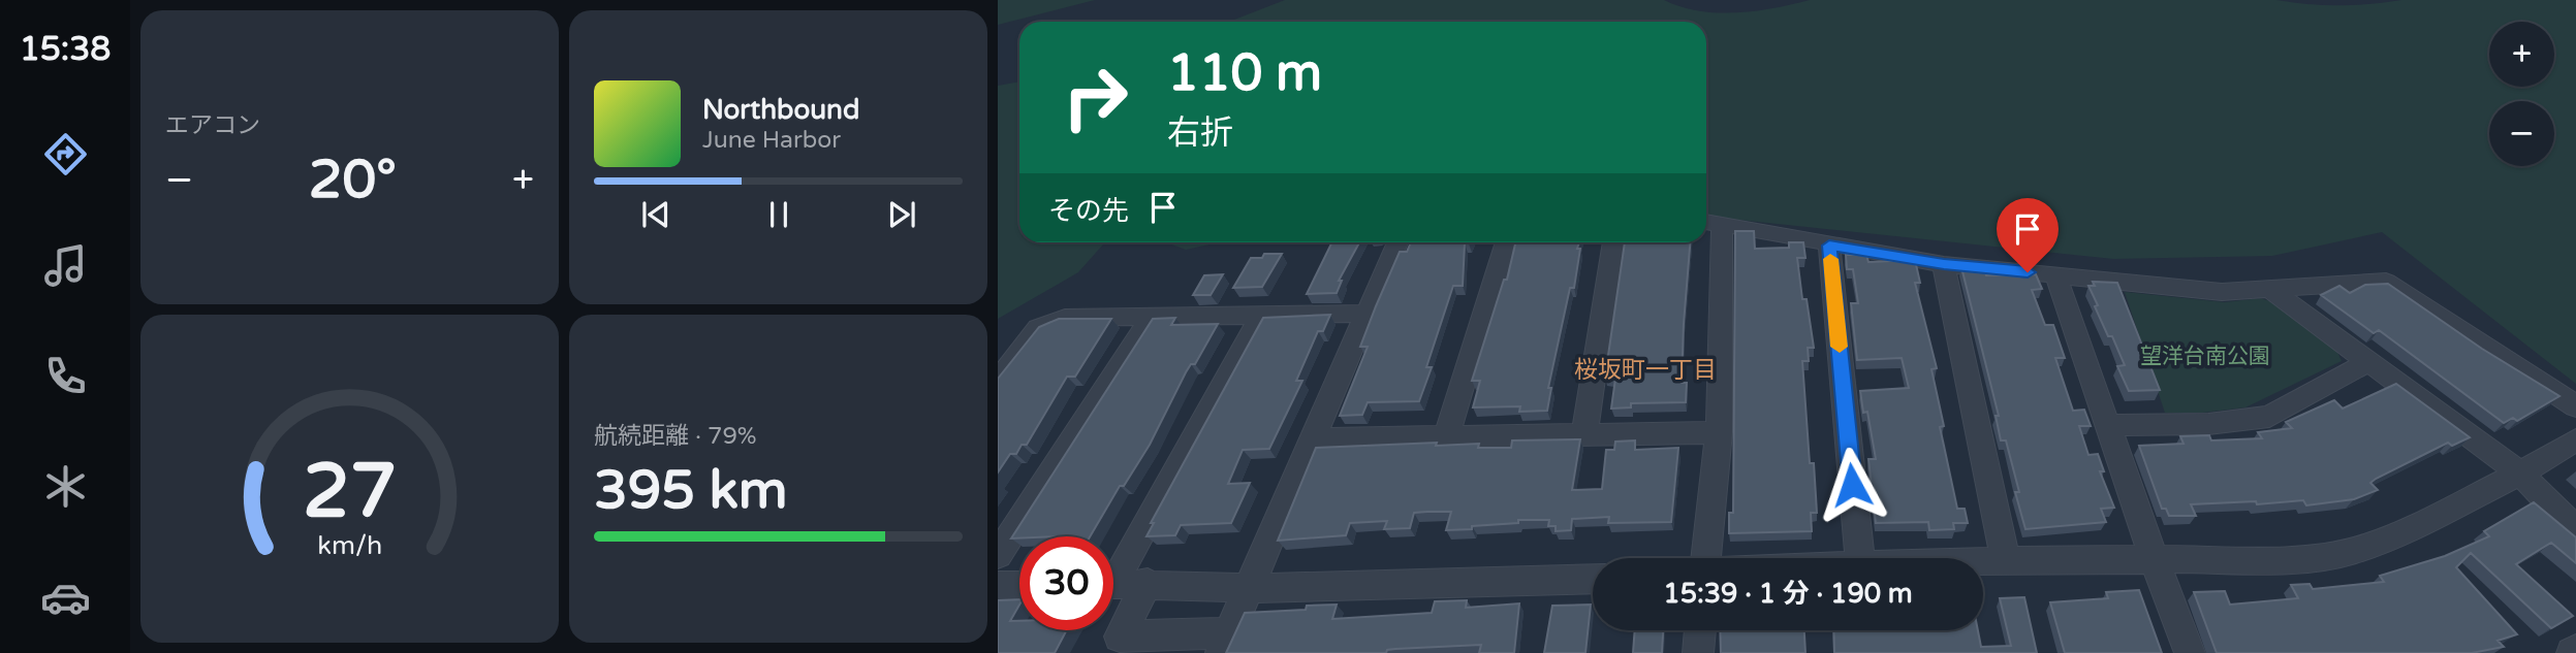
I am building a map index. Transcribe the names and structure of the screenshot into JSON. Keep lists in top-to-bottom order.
{
  "districts": ["桜坂町一丁目"],
  "parks": ["望洋台南公園"],
  "page": {
    "tabs": "15:38",
    "tile": [
      "エアコン",
      ["航続距離 · 79%", "395 km"]
    ],
    "map_buttons": ["+", "−"],
    "turn": ["110 m", "右折"],
    "song": ["Northbound", "June Harbor"],
    "heat": ["−", "20°", "+"],
    "then": "その先",
    "limit": "30",
    "trip": "15:39 · 1 分 · 190 m",
    "gauge": ["27", "km/h"]
  }
}
